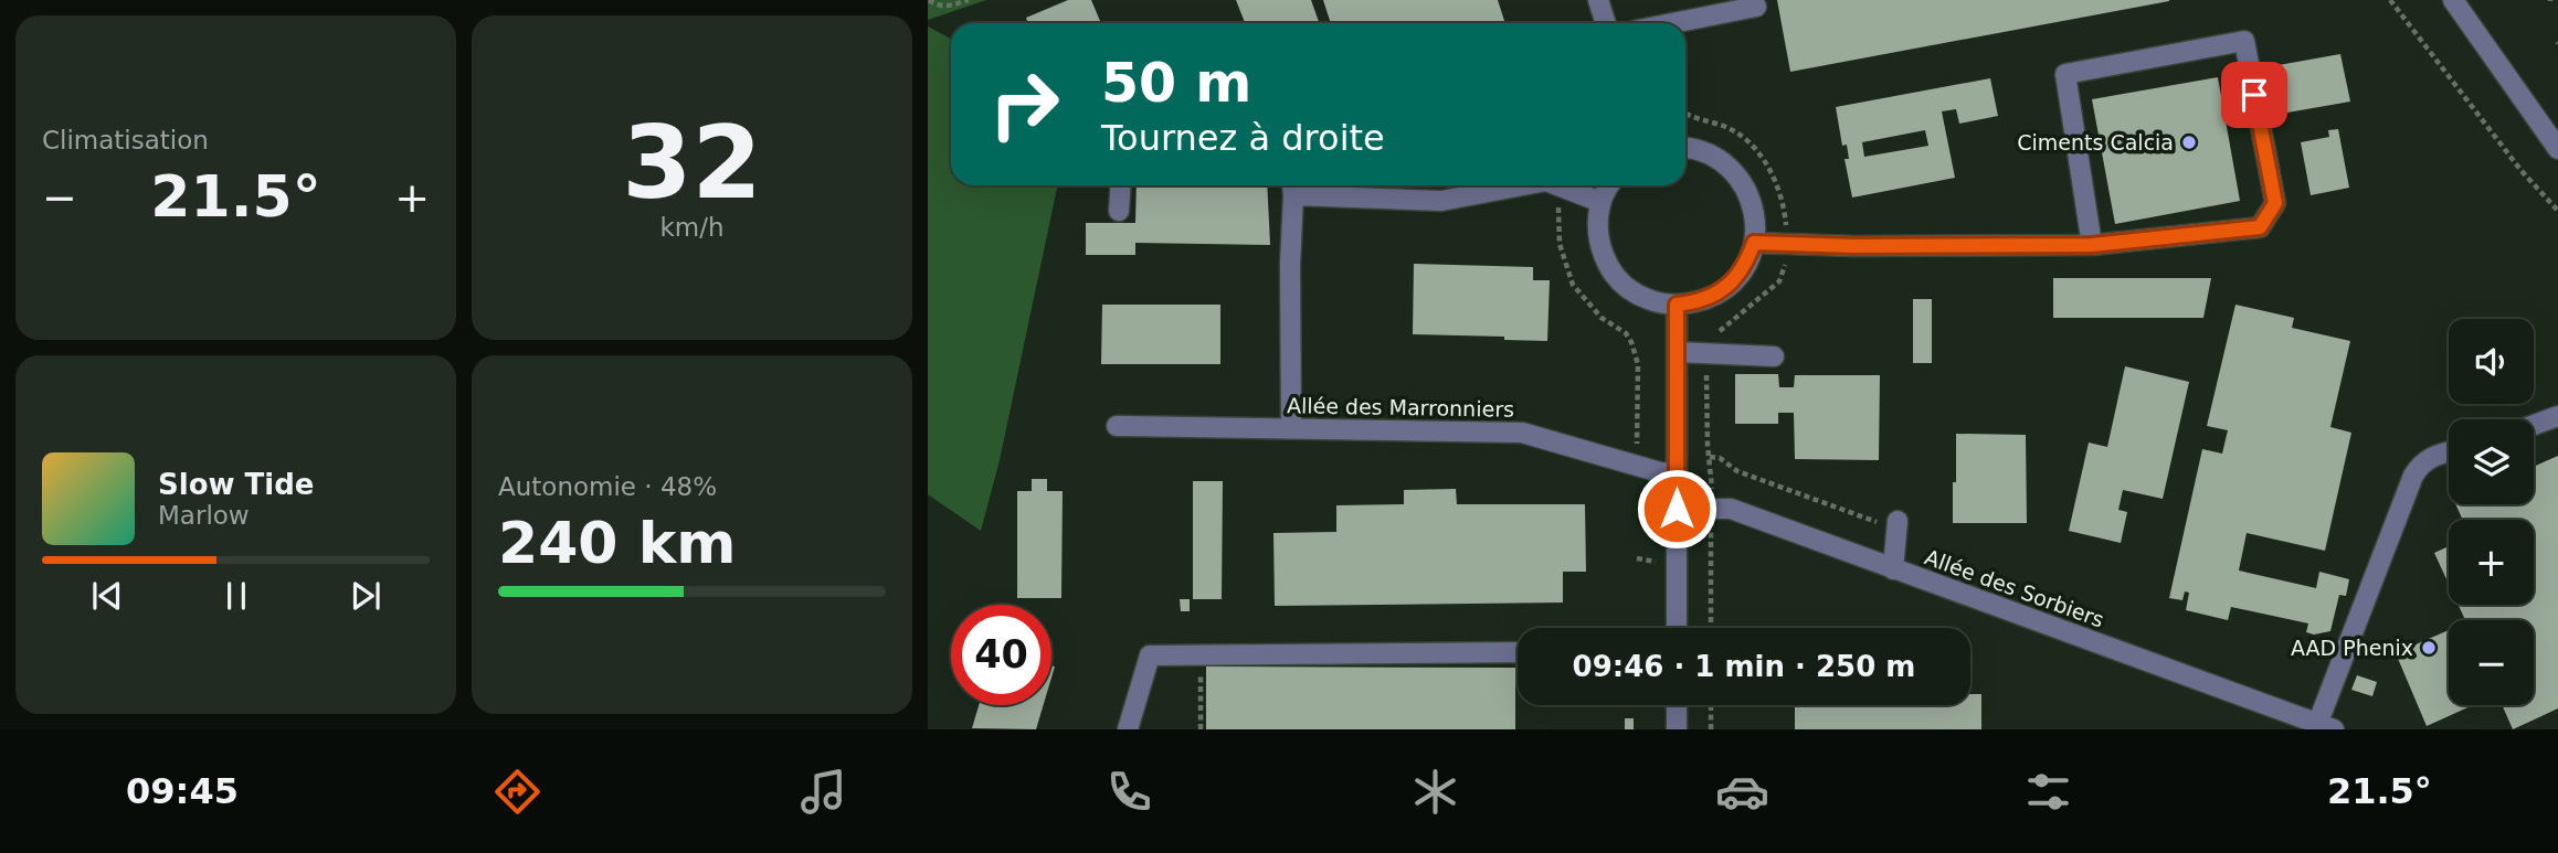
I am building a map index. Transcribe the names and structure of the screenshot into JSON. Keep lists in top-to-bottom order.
{
  "streets": {
    "street": ["Allée des Marronniers", "Allée des Sorbiers"]
  },
  "places": ["Ciments Calcia", "AAD Phenix"],
  "page": {
    "tile": [
      "Climatisation",
      ["32", "km/h"],
      ["Autonomie · 48%", "240 km"]
    ],
    "turn": ["50 m", "Tournez à droite"],
    "heat": ["−", "21.5°", "+"],
    "map_buttons": ["+", "−"],
    "song": ["Slow Tide", "Marlow"],
    "limit": "40",
    "trip": "09:46 · 1 min · 250 m",
    "tabs": ["09:45", "21.5°"]
  }
}
